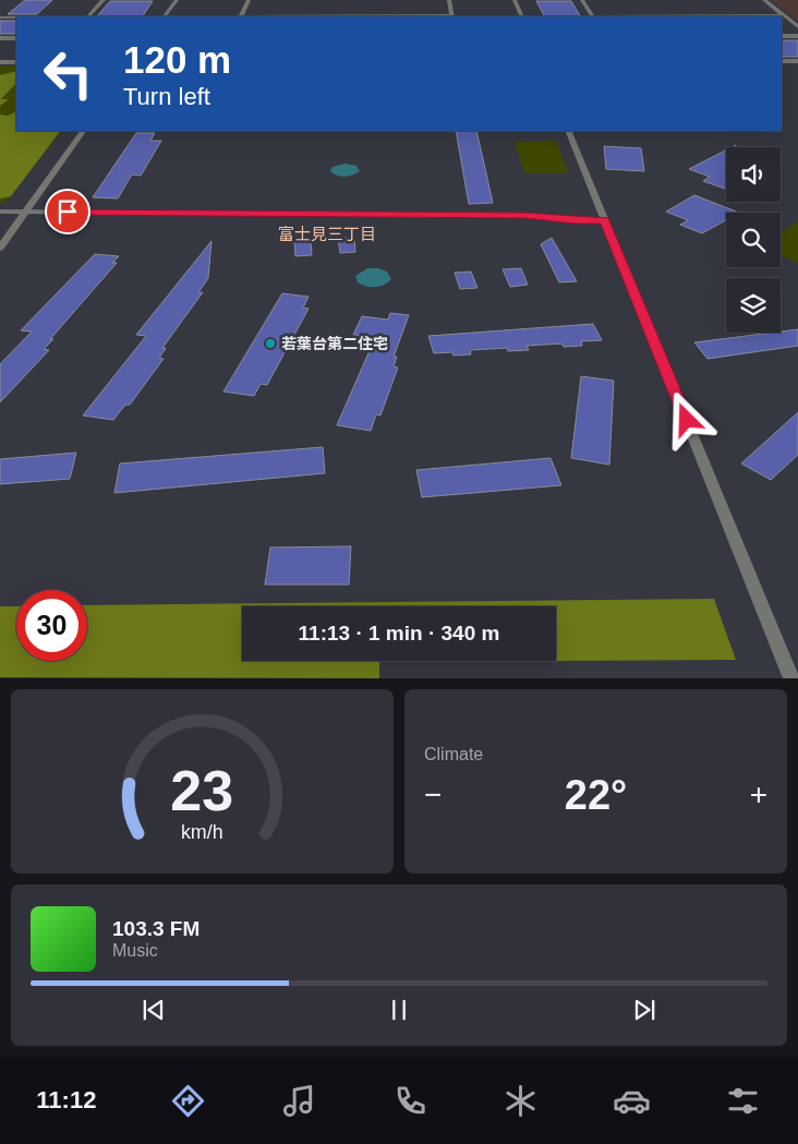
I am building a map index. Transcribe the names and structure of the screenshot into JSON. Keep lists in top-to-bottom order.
{
  "districts": ["富士見三丁目"],
  "places": ["若葉台第二住宅"],
  "page": {
    "turn": ["120 m", "Turn left"],
    "limit": "30",
    "trip": "11:13 · 1 min · 340 m",
    "tile": "Climate",
    "heat": ["−", "22°", "+"],
    "song": ["103.3 FM", "Music"],
    "tabs": "11:12",
    "gauge": ["23", "km/h"]
  }
}
